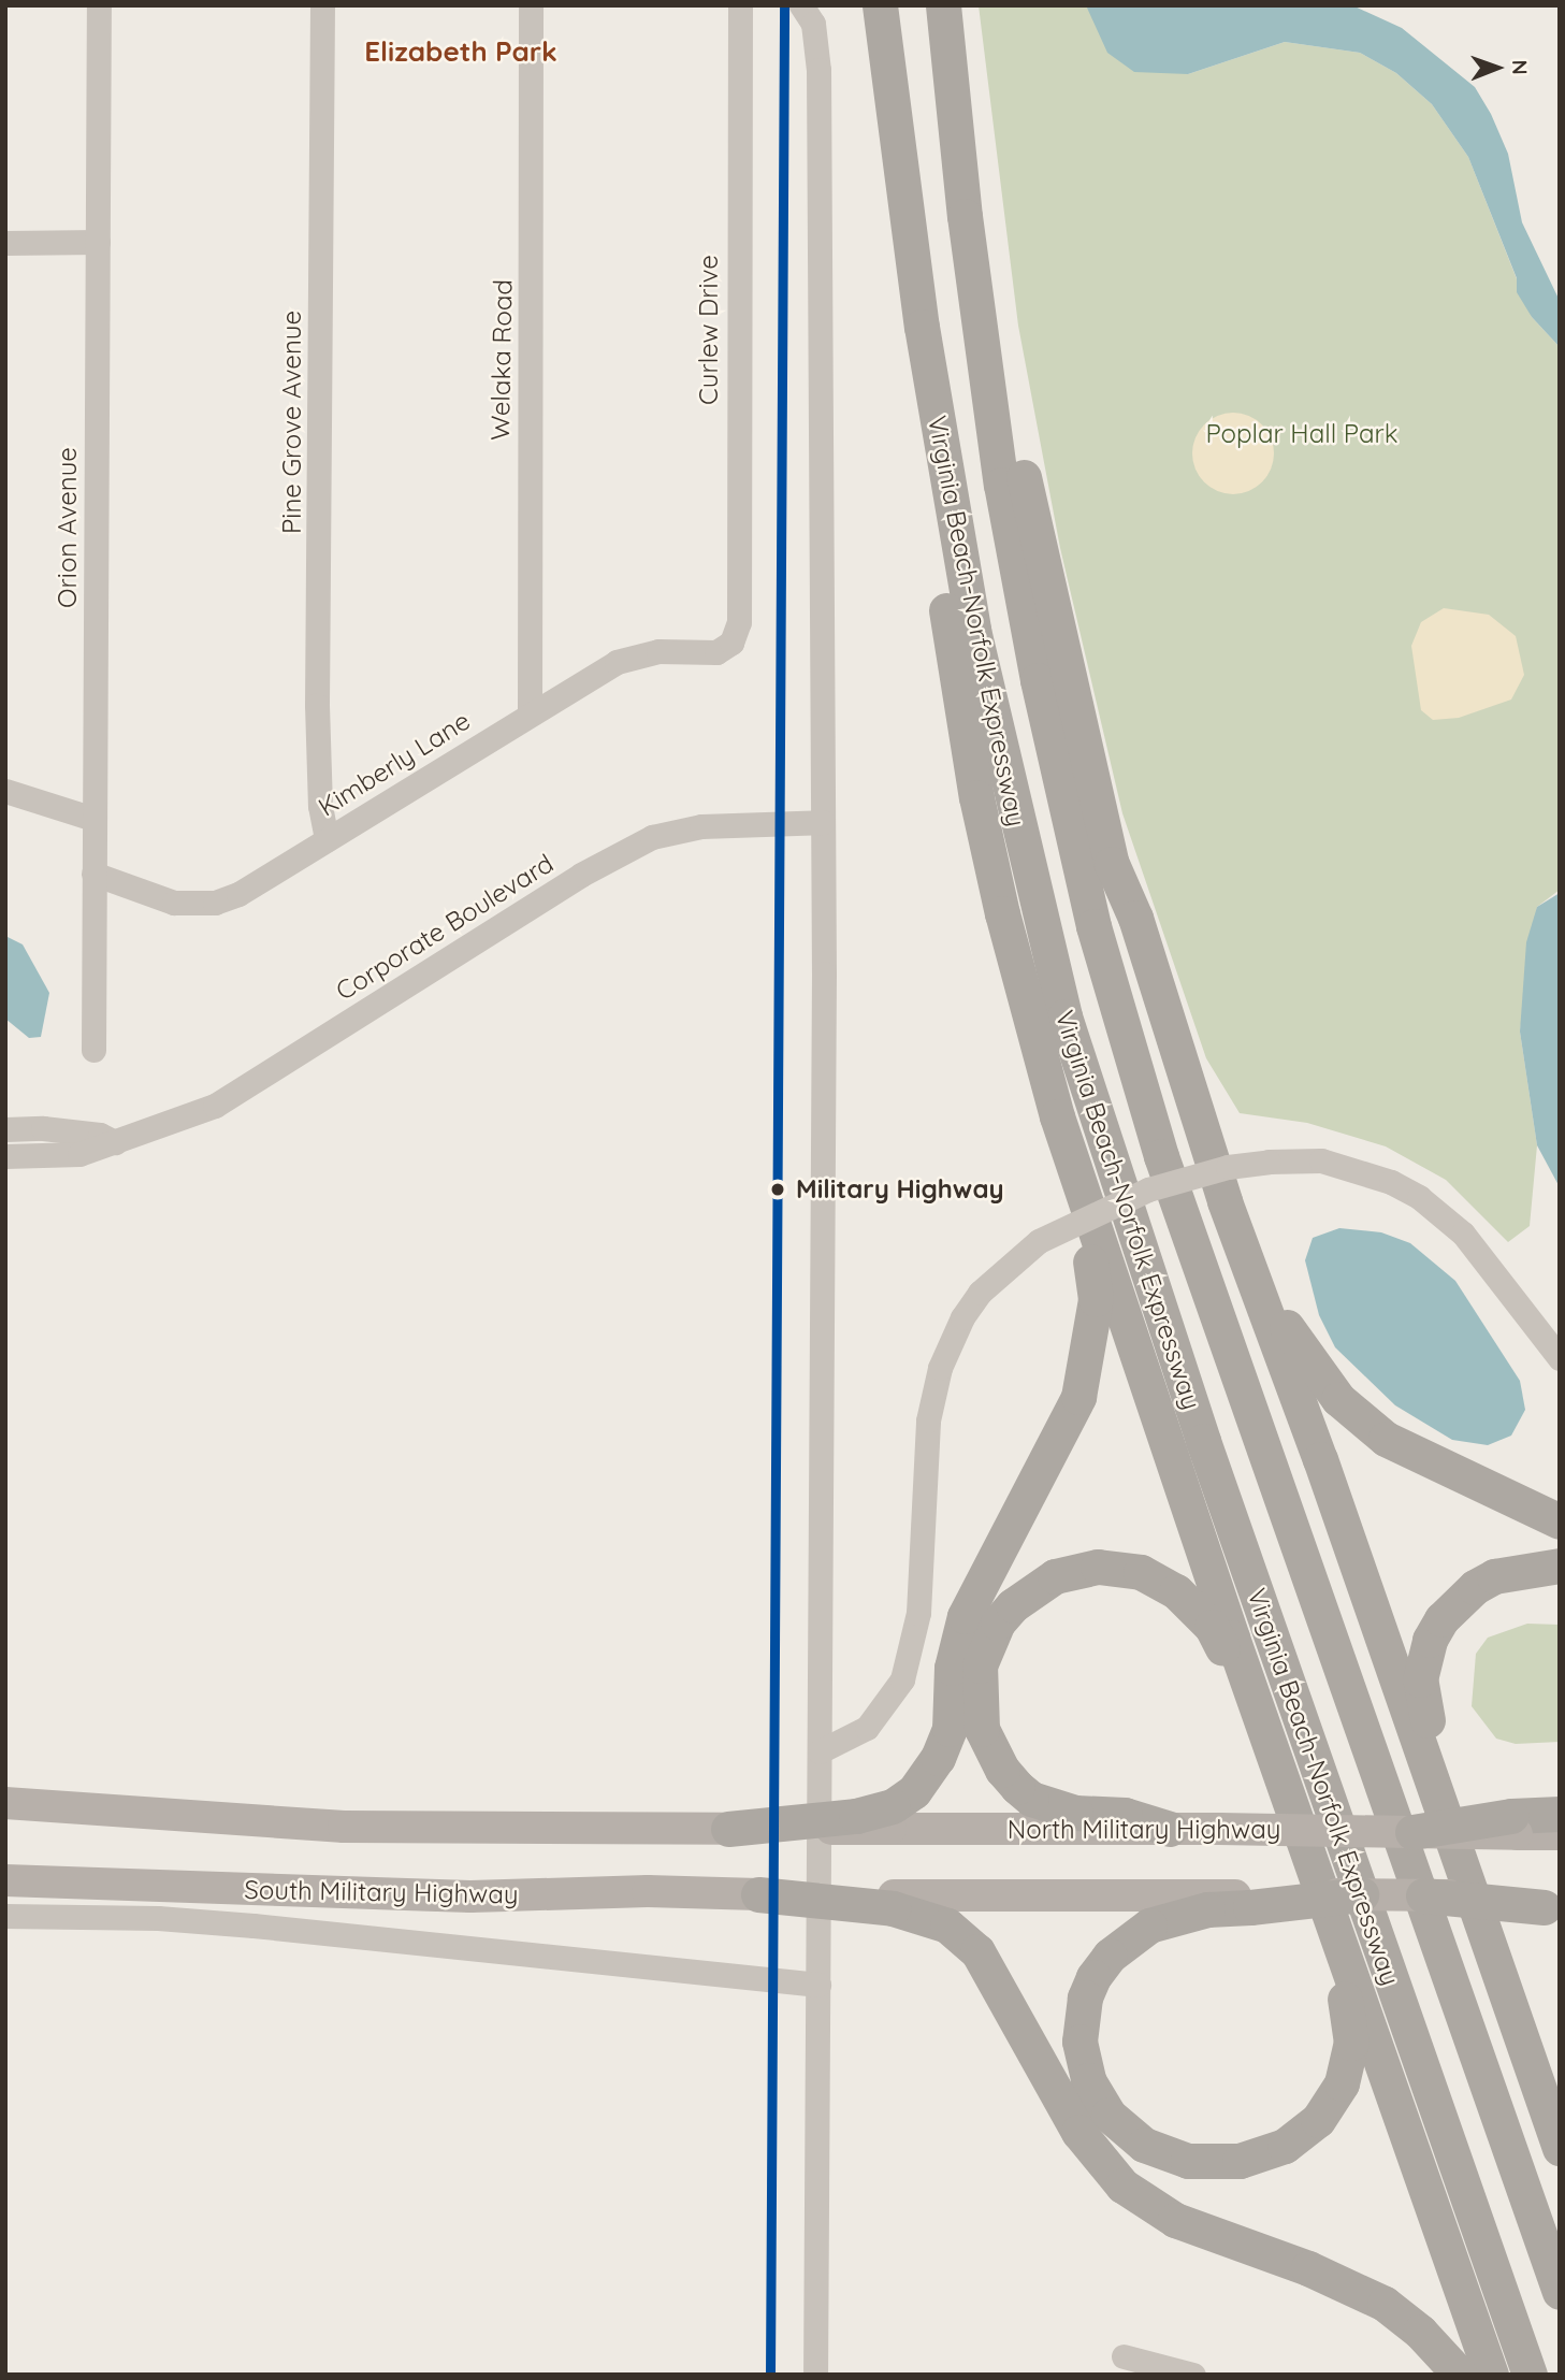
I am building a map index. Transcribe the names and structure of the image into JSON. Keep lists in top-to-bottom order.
{
  "streets": {
    "highway": ["Virginia Beach-Norfolk Expressway"],
    "main road": ["North Military Highway", "South Military Highway"],
    "street": [
      "Curlew Drive",
      "Welaka Road",
      "Pine Grove Avenue",
      "Orion Avenue",
      "Kimberly Lane",
      "Corporate Boulevard"
    ]
  },
  "crossings": [
    ["Curlew Drive", "Kimberly Lane"],
    ["Welaka Road", "Kimberly Lane"],
    ["Pine Grove Avenue", "Kimberly Lane"],
    ["Orion Avenue", "Kimberly Lane"]
  ],
  "districts": ["Elizabeth Park"],
  "parks": ["Poplar Hall Park"],
  "places": ["Military Highway"],
  "north": "right"
}
